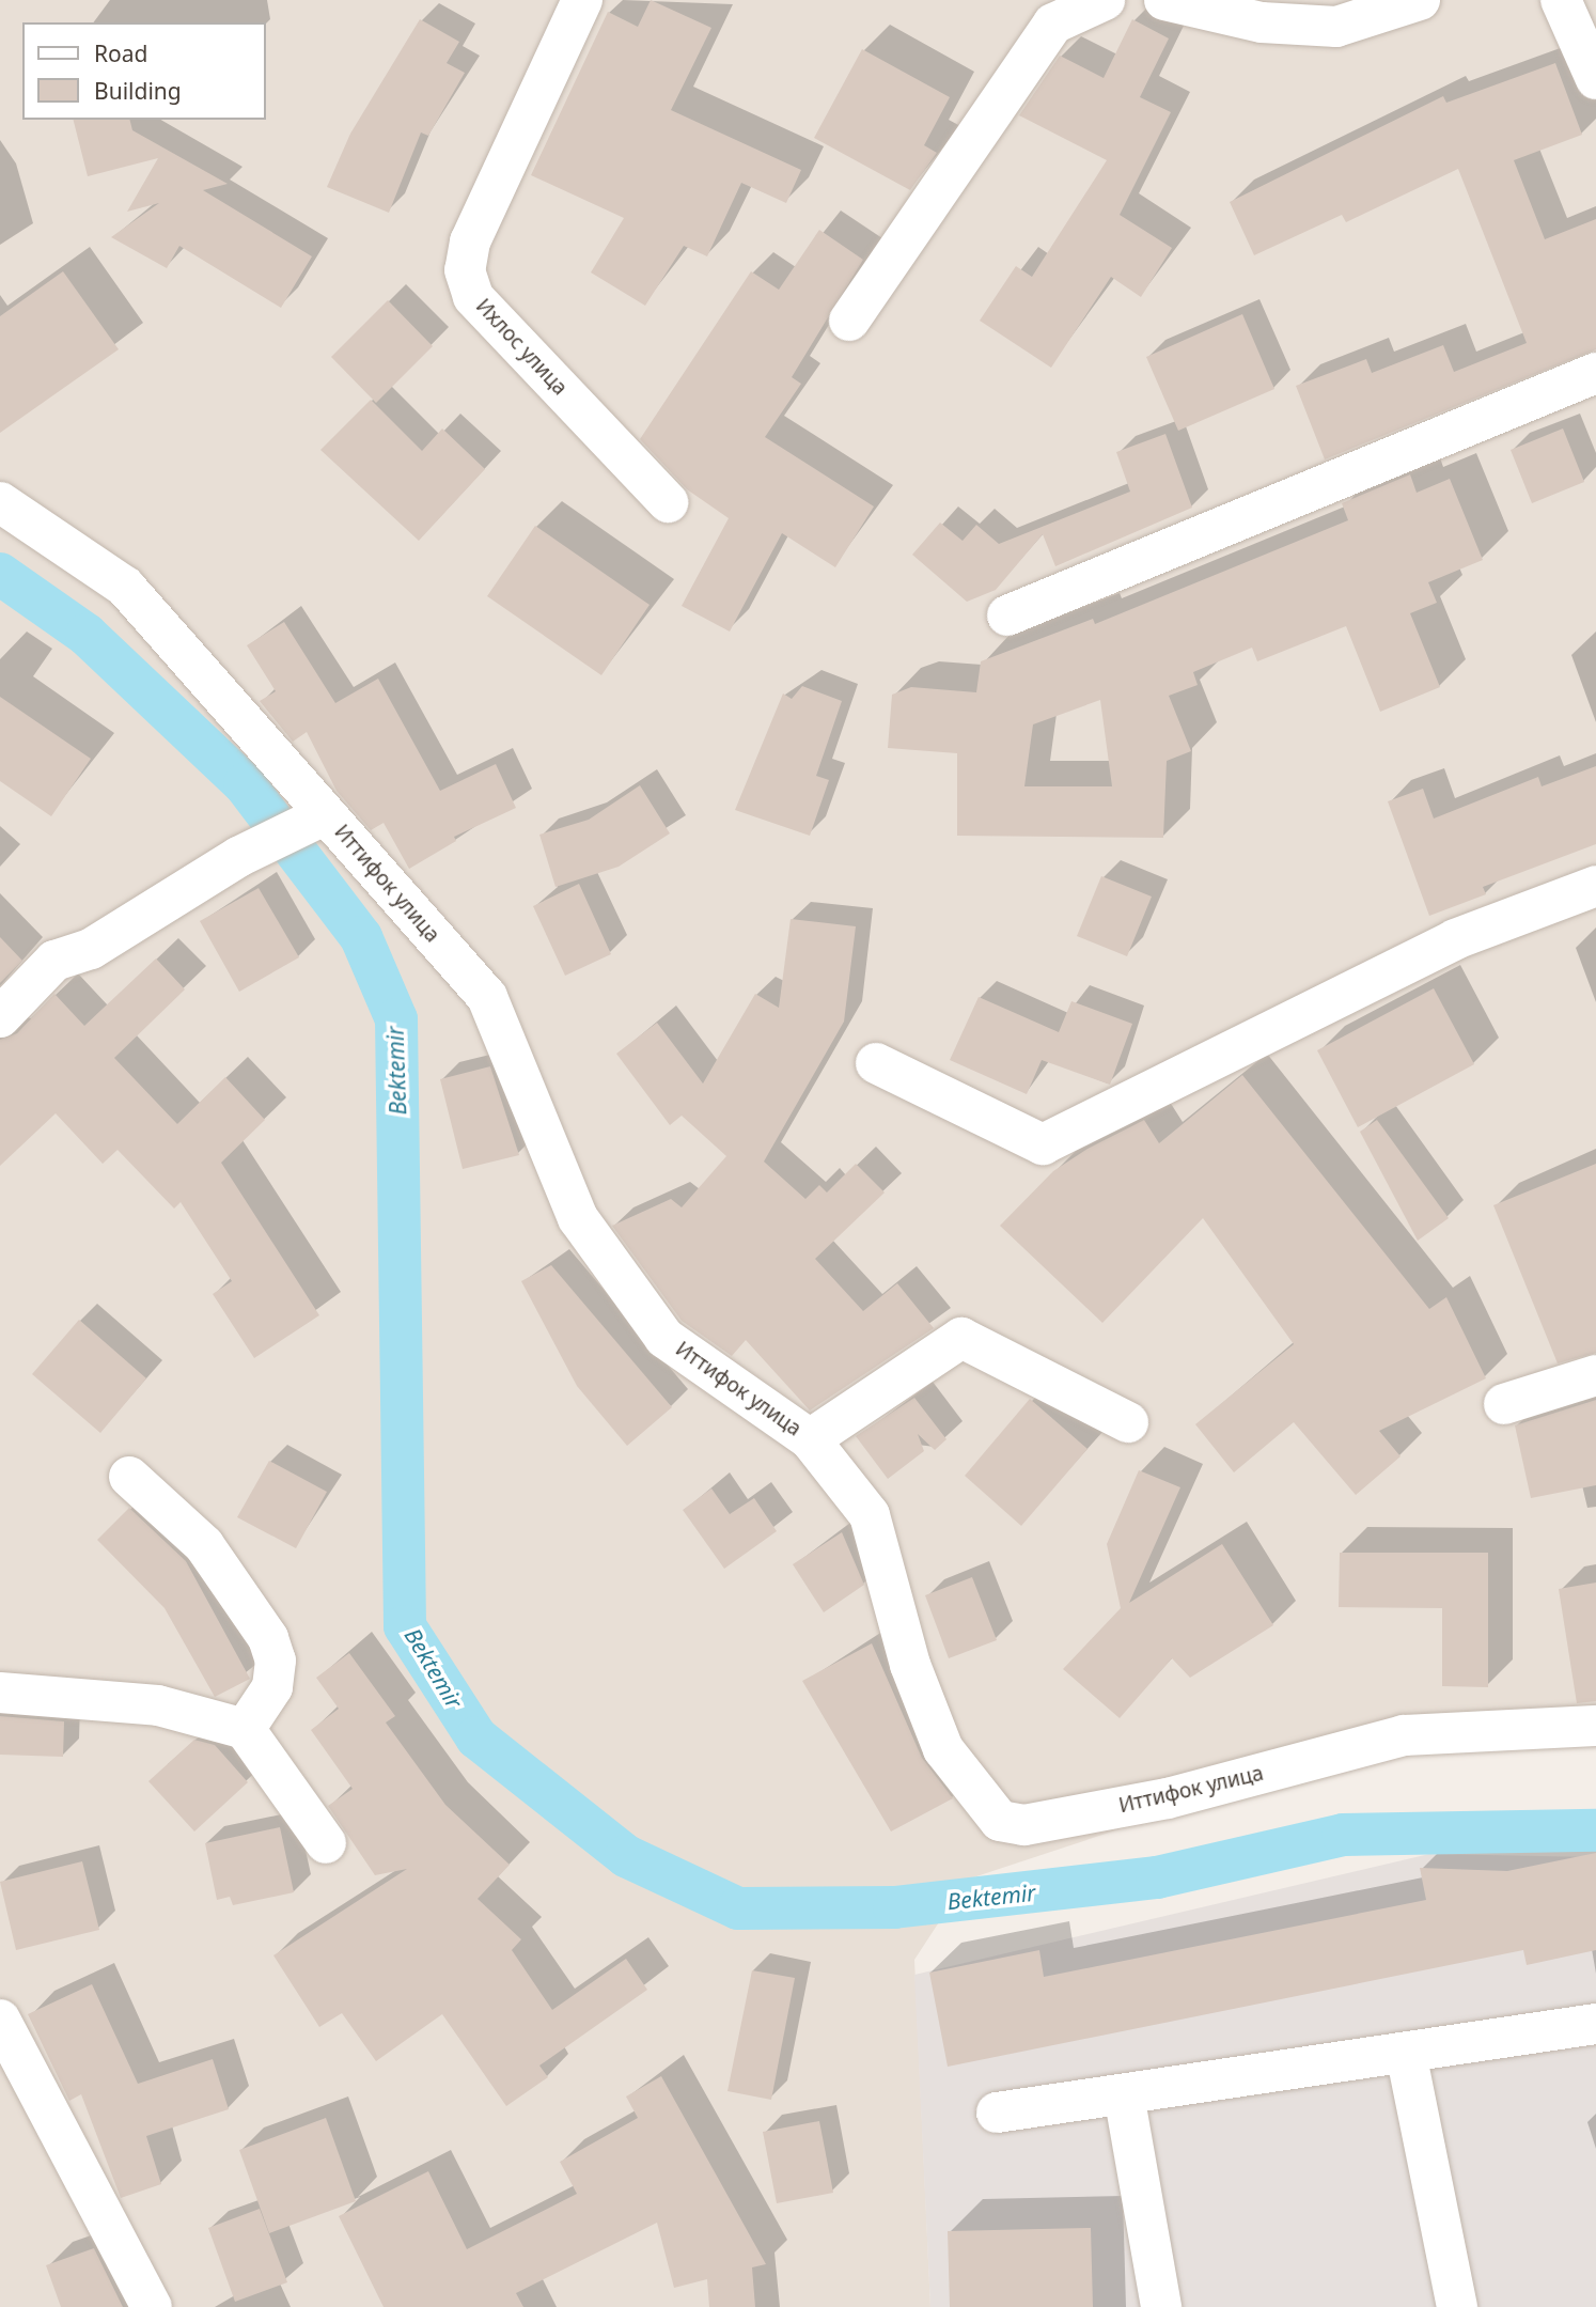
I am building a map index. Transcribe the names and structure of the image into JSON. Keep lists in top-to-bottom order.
{
  "streets": {
    "street": ["Ихлос улица", "Иттифок улица"]
  },
  "water": ["Bektemir"],
  "legend": ["Road", "Building"]
}
